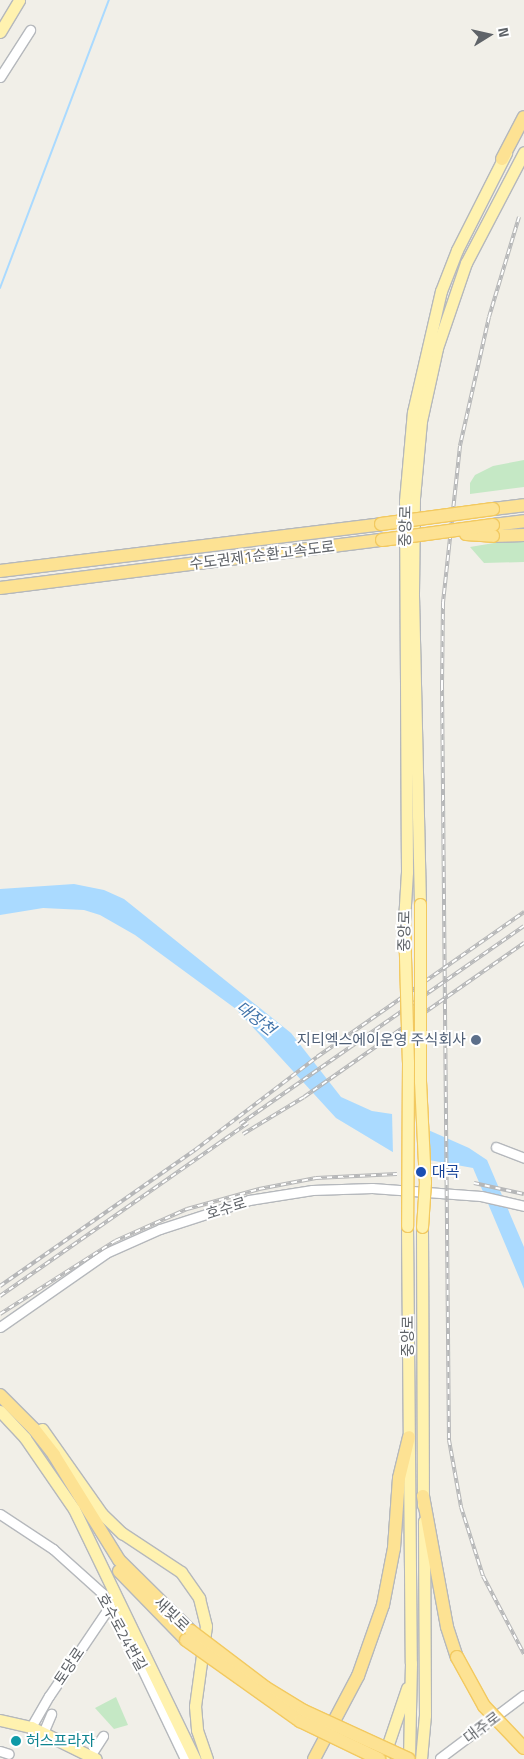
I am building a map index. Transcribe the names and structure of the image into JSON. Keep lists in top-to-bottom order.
{
  "streets": {
    "highway": ["수도권제1순환고속도로", "새빛로"],
    "main road": ["중앙로"],
    "street": [
      "호수로",
      "호수로24번길",
      "토당로",
      "대주로"
    ]
  },
  "crossings": [
    ["중앙로", "새빛로"],
    ["호수로24번길", "토당로"]
  ],
  "water": ["대장천"],
  "places": ["지티엑스에이운영 주식회사", "대곡", "허스프라자"],
  "north": "right"
}
